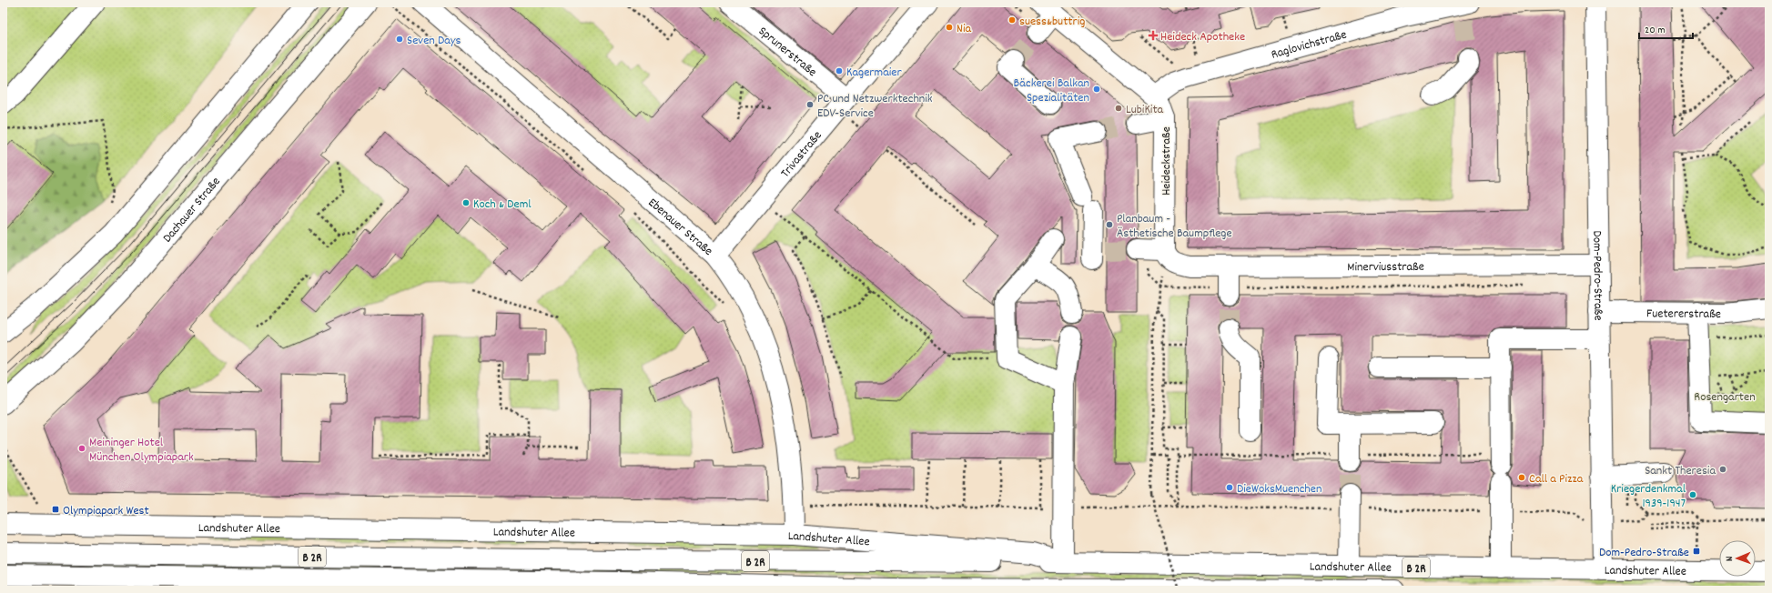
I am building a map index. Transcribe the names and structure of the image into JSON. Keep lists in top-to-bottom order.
{
  "streets": {
    "main road": [
      "Raglovichstraße",
      "Sprunerstraße",
      "Trivastraße",
      "Heideckstraße",
      "Dachauer Straße",
      "Ebenauer Straße",
      "Minerviusstraße",
      "Dom-Pedro-Straße",
      "Fuetererstraße",
      "Landshuter Allee",
      "B 2R"
    ]
  },
  "crossings": [
    ["Raglovichstraße", "Heideckstraße"],
    ["Sprunerstraße", "Trivastraße"],
    ["Trivastraße", "Ebenauer Straße"],
    ["Heideckstraße", "Minerviusstraße"],
    ["Ebenauer Straße", "Landshuter Allee"],
    ["Minerviusstraße", "Dom-Pedro-Straße"],
    ["Dom-Pedro-Straße", "Fuetererstraße"],
    ["Dom-Pedro-Straße", "Landshuter Allee"]
  ],
  "parks": ["Rosengarten"],
  "places": {
    "other": [
      "suess&buttrig",
      "Nia",
      "Seven Days",
      "Kagermaier",
      "Bäckerei Balkan Spezialitäten",
      "PC und Netzwerktechnik EDV-Service",
      "LubiKita",
      "Koch & Deml",
      "Planbaum - Ästhetische Baumpflege",
      "Meininger Hotel München Olympiapark",
      "Sankt Theresia",
      "Call a Pizza",
      "DieWoksMuenchen",
      "Kriegerdenkmal 1939-1947"
    ],
    "health": ["Heideck Apotheke"],
    "transit": ["Olympiapark West", "Dom-Pedro-Straße"]
  },
  "scale_bar": "20 m",
  "north": "left"
}
